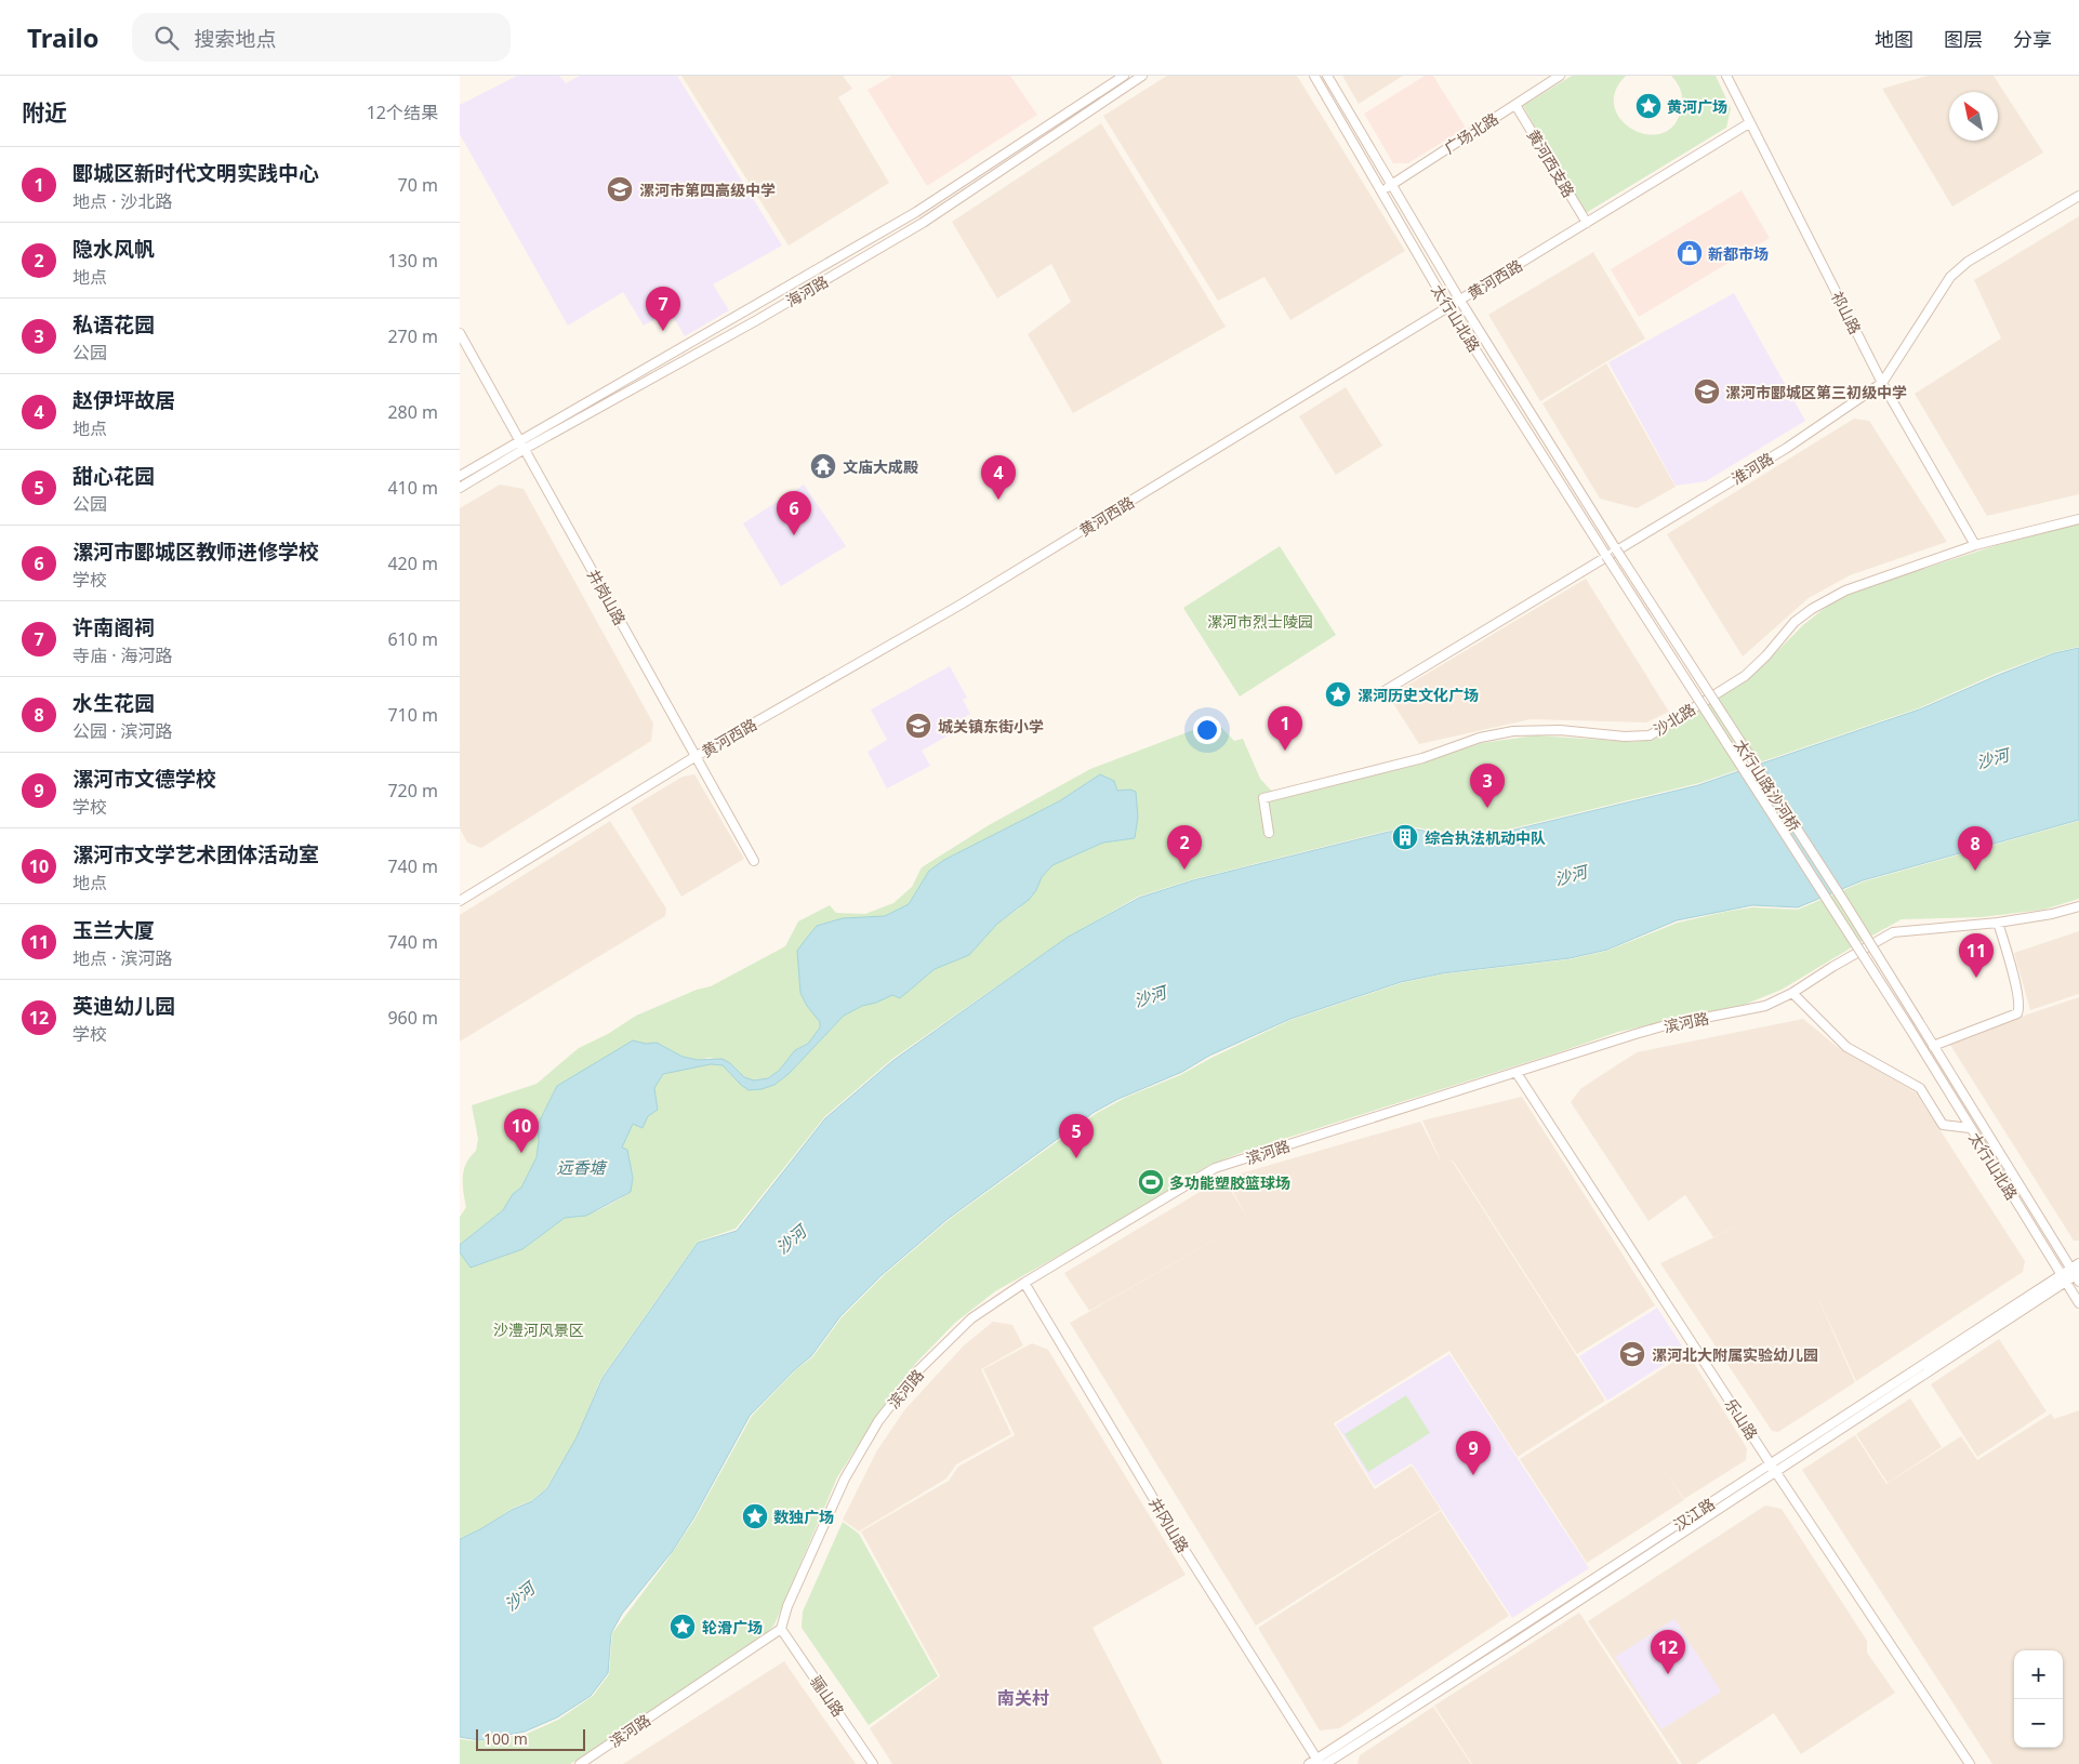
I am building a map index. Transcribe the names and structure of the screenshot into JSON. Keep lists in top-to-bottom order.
{
  "streets": {
    "street": [
      "广场北路",
      "黄河西支路",
      "黄河西路",
      "海河路",
      "祁山路",
      "太行山北路",
      "淮河路",
      "井岗山路",
      "沙北路",
      "太行山路沙河桥",
      "滨河路",
      "乐山路",
      "汉江路",
      "井冈山路",
      "骊山路"
    ]
  },
  "crossings": [
    ["广场北路", "黄河西支路"],
    ["广场北路", "太行山北路"],
    ["黄河西支路", "黄河西路"],
    ["黄河西路", "祁山路"],
    ["黄河西路", "太行山北路"],
    ["黄河西路", "井岗山路"],
    ["海河路", "井岗山路"],
    ["祁山路", "淮河路"],
    ["祁山路", "沙北路"],
    ["太行山北路", "淮河路"],
    ["太行山北路", "太行山路沙河桥"],
    ["太行山北路", "汉江路"],
    ["淮河路", "太行山路沙河桥"],
    ["滨河路", "乐山路"],
    ["滨河路", "井冈山路"],
    ["滨河路", "骊山路"],
    ["乐山路", "汉江路"],
    ["汉江路", "井冈山路"]
  ],
  "districts": ["南关村"],
  "water": ["沙河", "远香塘"],
  "parks": ["漯河市烈士陵园", "沙澧河风景区"],
  "places": {
    "place": [
      "黄河广场",
      "漯河历史文化广场",
      "数独广场",
      "轮滑广场"
    ],
    "school or university": [
      "漯河市第四高级中学",
      "漯河市郾城区第三初级中学",
      "城关镇东街小学",
      "漯河北大附属实验幼儿园"
    ],
    "shop": ["新都市场"],
    "temple": ["文庙大成殿"],
    "building": ["综合执法机动中队"],
    "sports": ["多功能塑胶篮球场"]
  },
  "scale_bar": "100 m",
  "north": "top left",
  "page": {
    "header": "Trailo",
    "search": "搜索地点",
    "nav": ["地图", "图层", "分享"],
    "heading": ["附近", "12个结果"],
    "list": [
      {
        "mark": "1",
        "name": "郾城区新时代文明实践中心",
        "note": "地点 · 沙北路",
        "value": "70 m"
      },
      {
        "mark": "2",
        "name": "隐水风帆",
        "note": "地点",
        "value": "130 m"
      },
      {
        "mark": "3",
        "name": "私语花园",
        "note": "公园",
        "value": "270 m"
      },
      {
        "mark": "4",
        "name": "赵伊坪故居",
        "note": "地点",
        "value": "280 m"
      },
      {
        "mark": "5",
        "name": "甜心花园",
        "note": "公园",
        "value": "410 m"
      },
      {
        "mark": "6",
        "name": "漯河市郾城区教师进修学校",
        "note": "学校",
        "value": "420 m"
      },
      {
        "mark": "7",
        "name": "许南阁祠",
        "note": "寺庙 · 海河路",
        "value": "610 m"
      },
      {
        "mark": "8",
        "name": "水生花园",
        "note": "公园 · 滨河路",
        "value": "710 m"
      },
      {
        "mark": "9",
        "name": "漯河市文德学校",
        "note": "学校",
        "value": "720 m"
      },
      {
        "mark": "10",
        "name": "漯河市文学艺术团体活动室",
        "note": "地点",
        "value": "740 m"
      },
      {
        "mark": "11",
        "name": "玉兰大厦",
        "note": "地点 · 滨河路",
        "value": "740 m"
      },
      {
        "mark": "12",
        "name": "英迪幼儿园",
        "note": "学校",
        "value": "960 m"
      }
    ],
    "pins": [
      "7",
      "4",
      "6",
      "1",
      "3",
      "2",
      "8",
      "11",
      "10",
      "5",
      "9",
      "12"
    ],
    "map_buttons": ["+", "−"],
    "scale": "100 m"
  }
}
